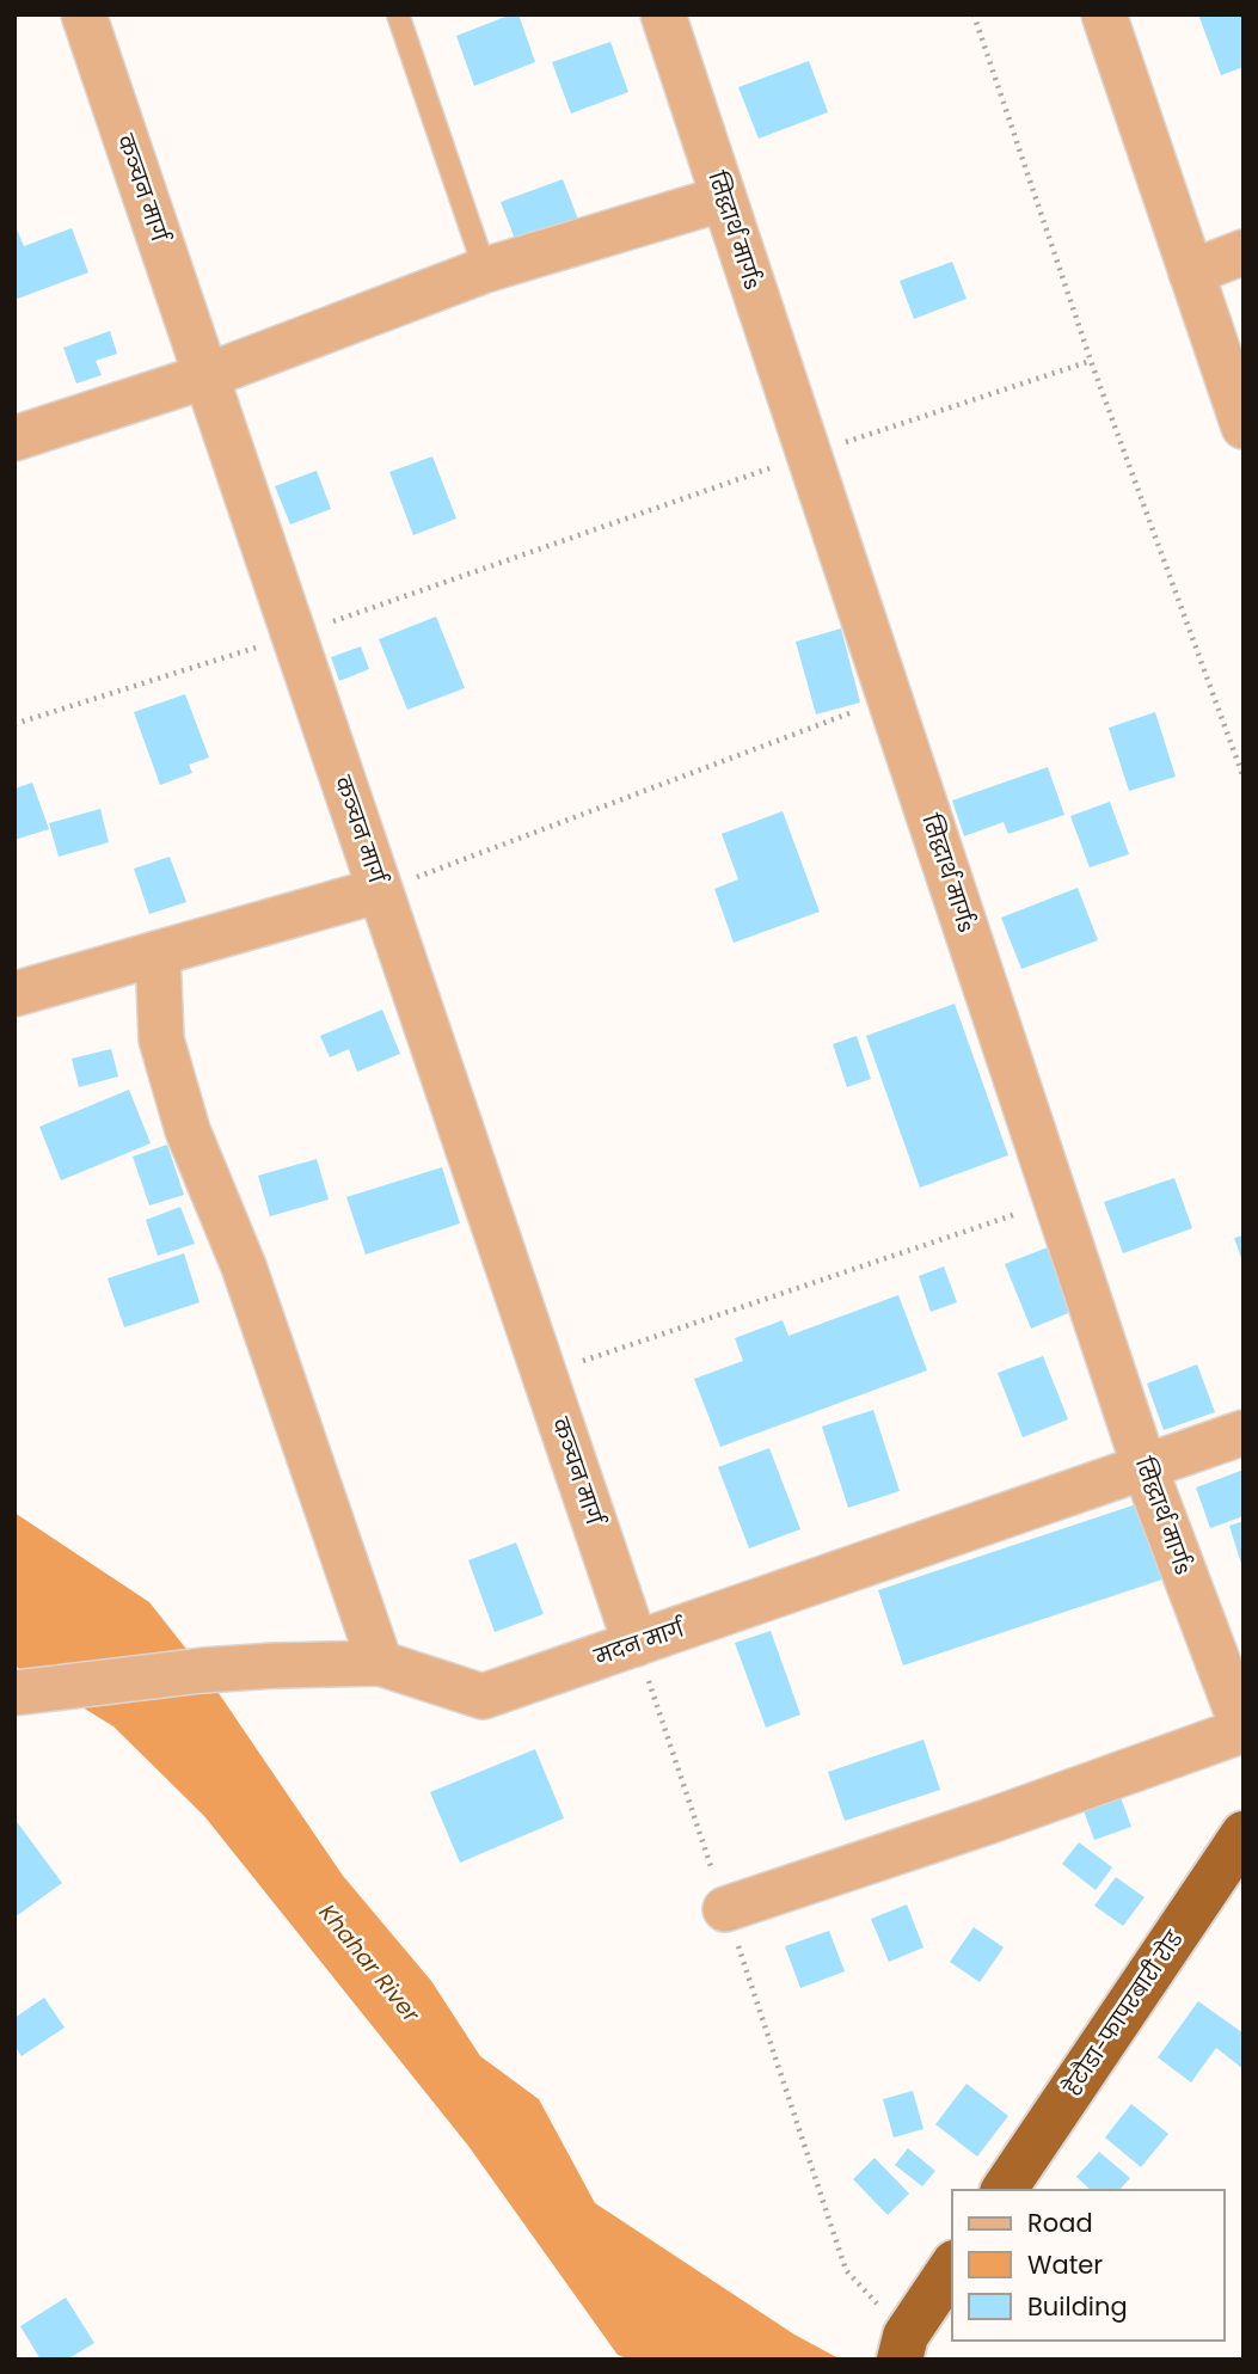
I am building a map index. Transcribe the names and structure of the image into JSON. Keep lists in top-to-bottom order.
{
  "streets": {
    "highway": ["हेटौडा-फापरबारी रोड"],
    "street": ["कञ्चन मार्ग", "सिद्धार्थ मार्गs", "मदन मार्ग"]
  },
  "crossings": [
    ["कञ्चन मार्ग", "मदन मार्ग"],
    ["सिद्धार्थ मार्गs", "मदन मार्ग"]
  ],
  "water": ["Khahar River"],
  "legend": ["Road", "Water", "Building"]
}
